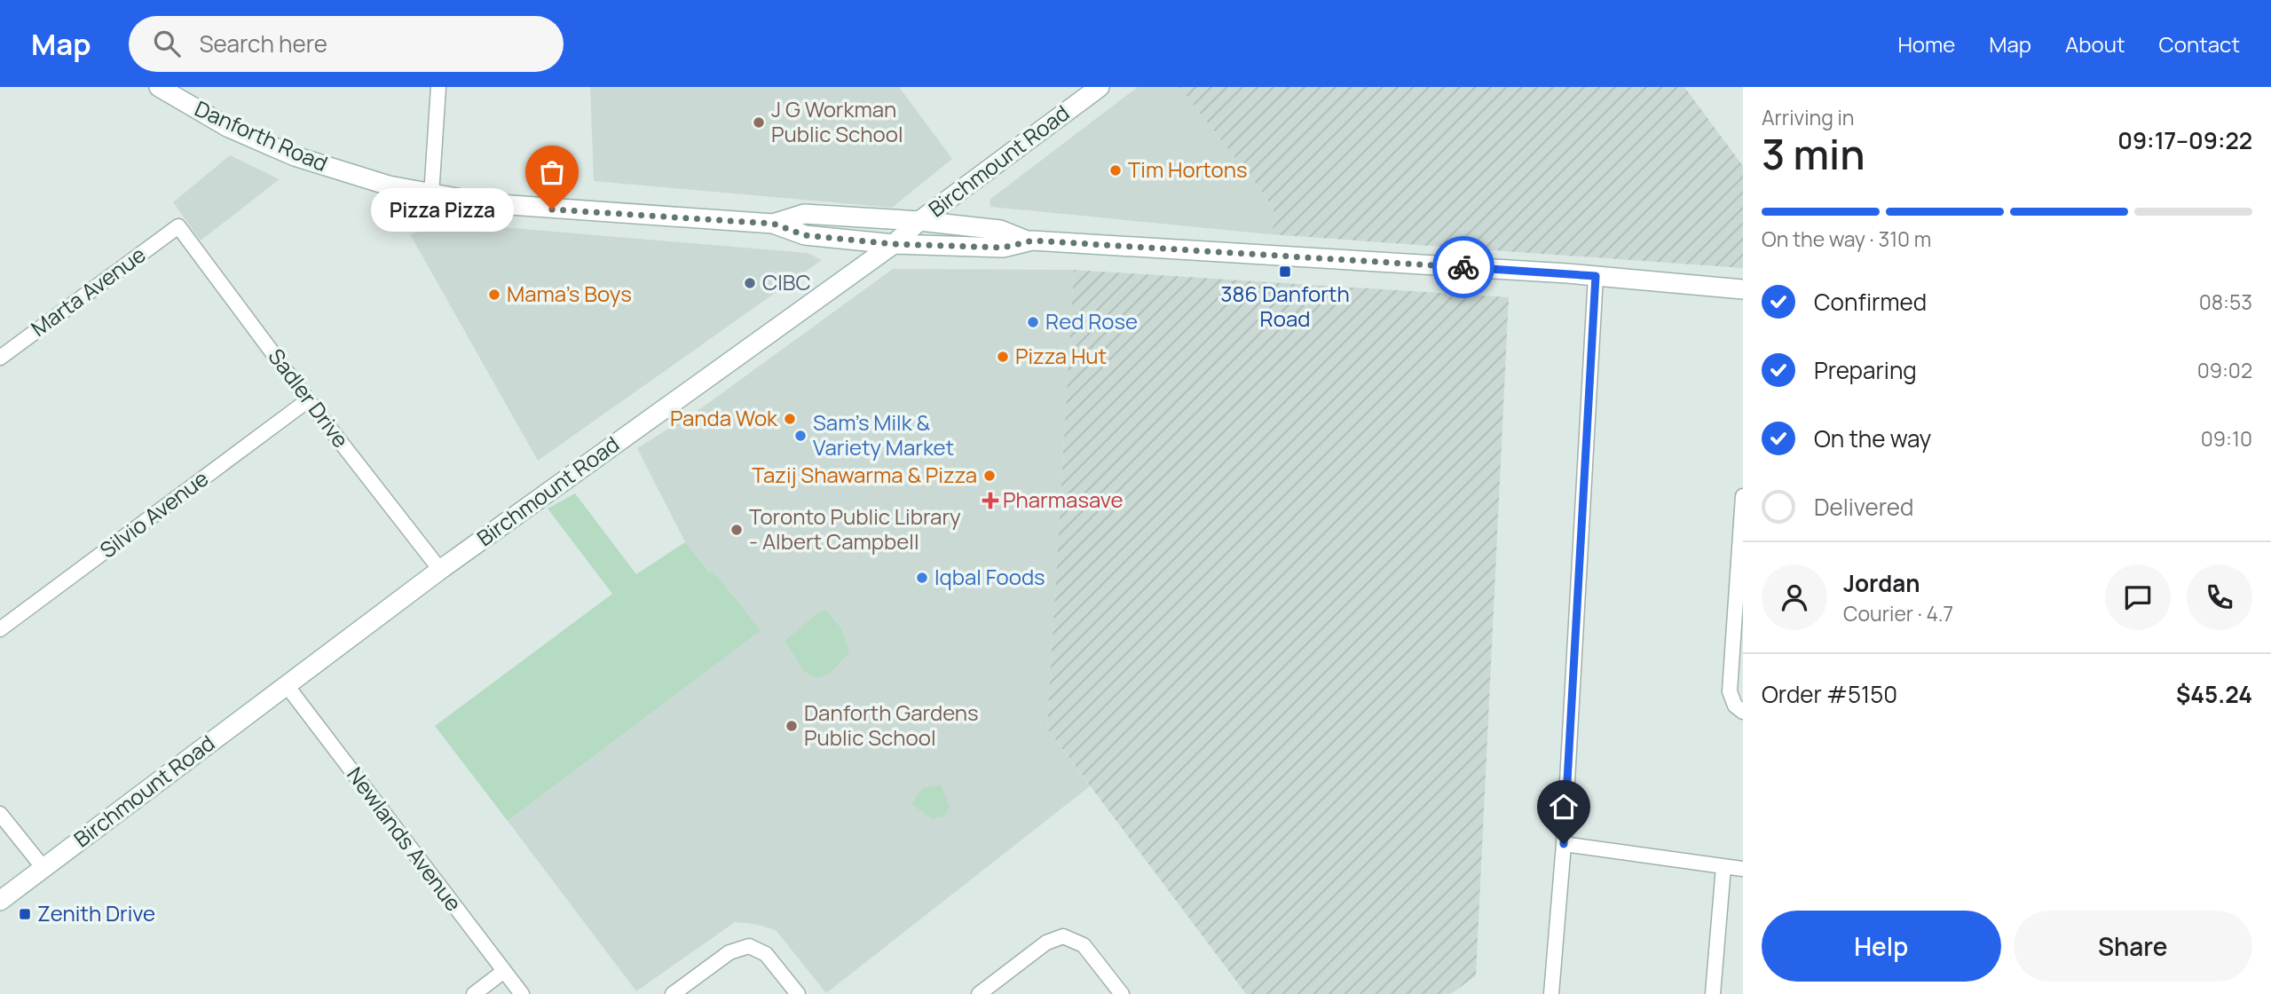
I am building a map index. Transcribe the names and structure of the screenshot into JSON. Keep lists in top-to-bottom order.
{
  "streets": {
    "main road": ["Danforth Road", "Birchmount Road"],
    "street": [
      "Marta Avenue",
      "Sadler Drive",
      "Silvio Avenue",
      "Newlands Avenue"
    ]
  },
  "crossings": [
    ["Danforth Road", "Birchmount Road"],
    ["Birchmount Road", "Sadler Drive"],
    ["Birchmount Road", "Newlands Avenue"],
    ["Marta Avenue", "Sadler Drive"],
    ["Sadler Drive", "Silvio Avenue"]
  ],
  "places": {
    "other": [
      "J G Workman Public School",
      "Tim Hortons",
      "Pizza Pizza",
      "CIBC",
      "Mama's Boys",
      "Red Rose",
      "Pizza Hut",
      "Panda Wok",
      "Sam's Milk & Variety Market",
      "Tazij Shawarma & Pizza",
      "Toronto Public Library - Albert Campbell",
      "Iqbal Foods",
      "Danforth Gardens Public School"
    ],
    "transit": ["386 Danforth Road", "Zenith Drive"],
    "health": ["Pharmasave"]
  },
  "page": {
    "header": "Map",
    "search": "Search here",
    "nav": [
      "Home",
      "Map",
      "About",
      "Contact"
    ],
    "heading": ["3 min", "Arriving in", "09:17–09:22"],
    "panel": [
      "Jordan",
      "Courier · 4.7",
      "Order #5150",
      "$45.24"
    ],
    "bubble": "Pizza Pizza",
    "bar": "On the way · 310 m",
    "list": [
      ["Confirmed", "08:53"],
      ["Preparing", "09:02"],
      ["On the way", "09:10"],
      "Delivered"
    ],
    "buttons": ["Help", "Share"]
  }
}
